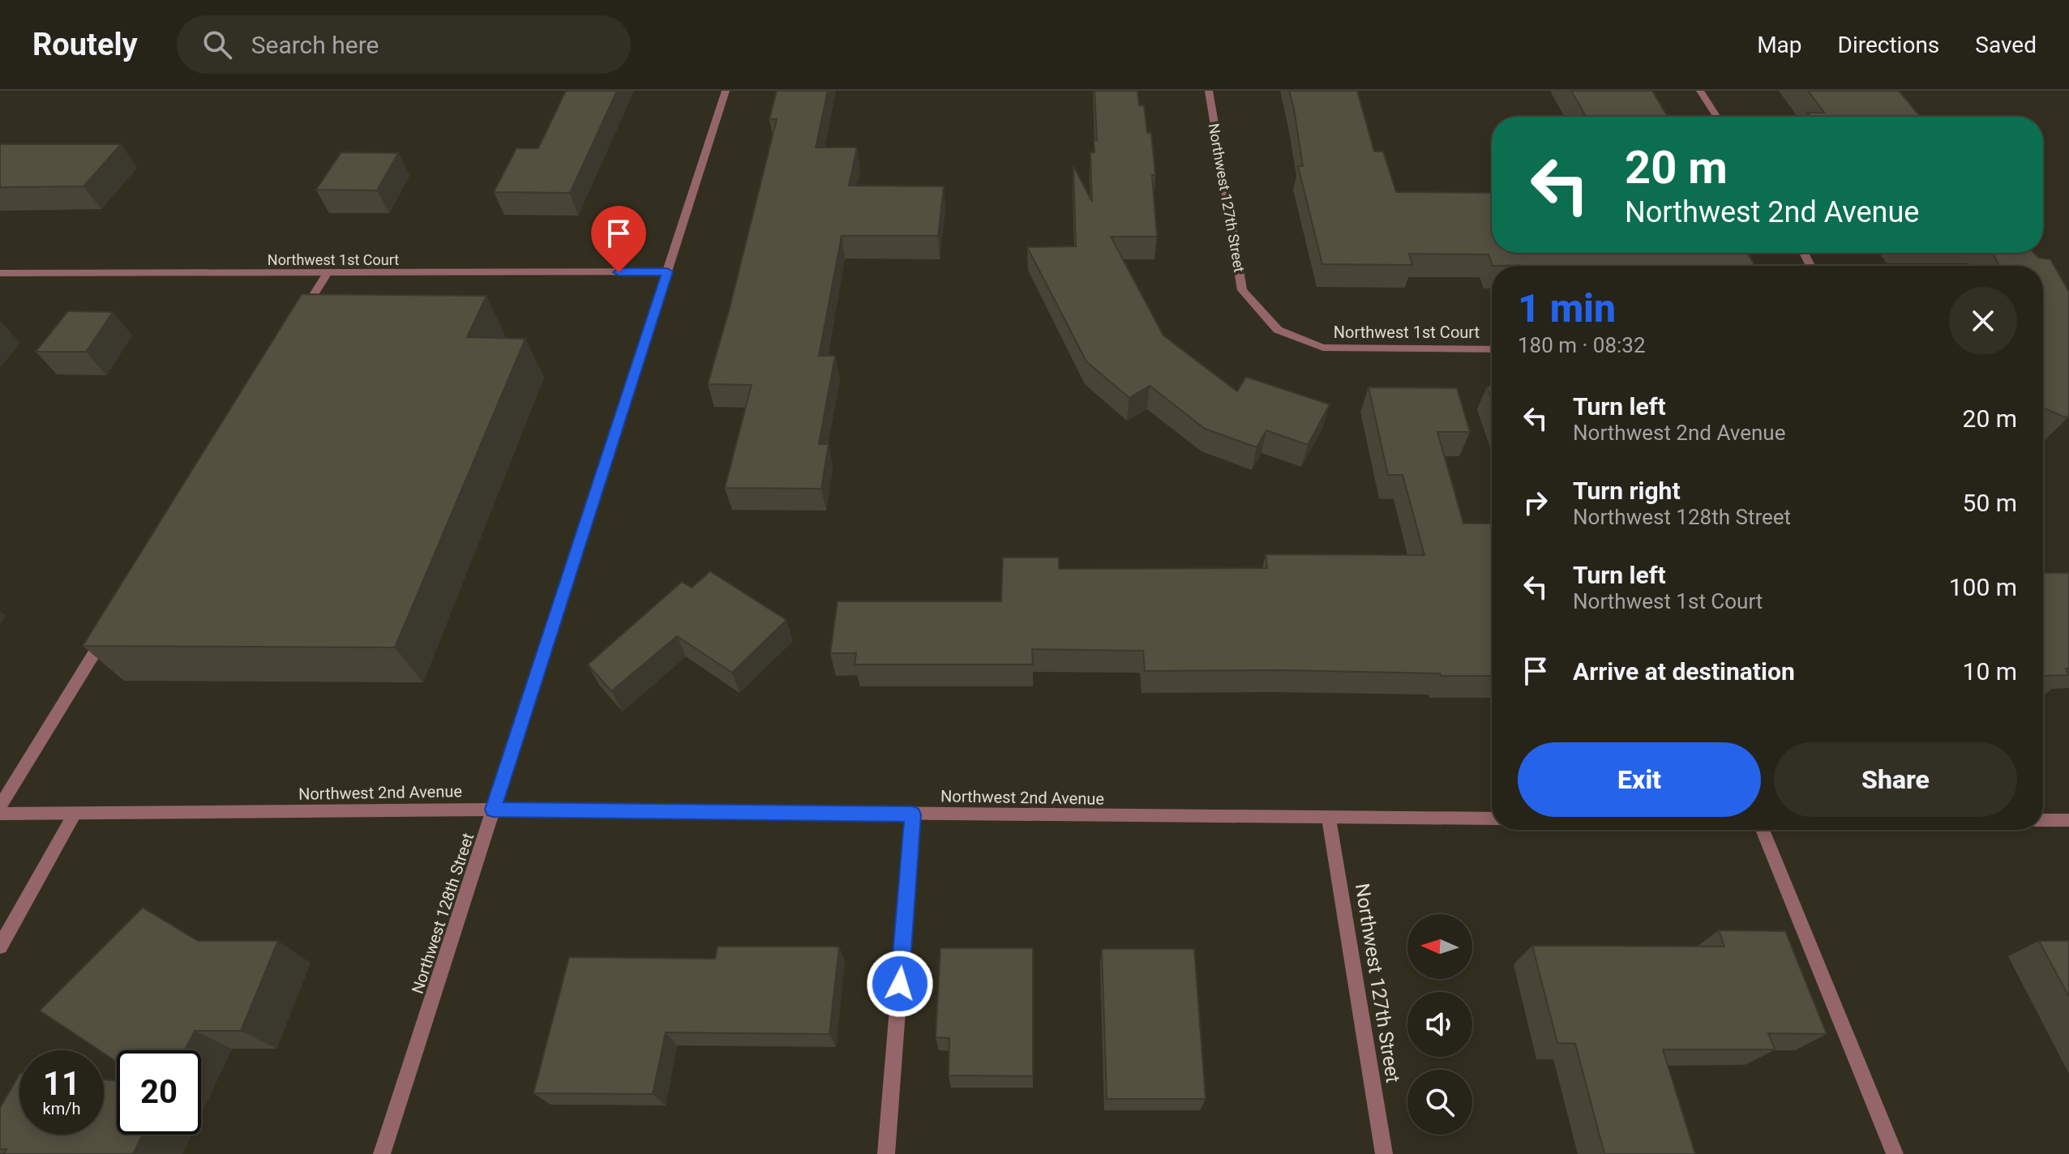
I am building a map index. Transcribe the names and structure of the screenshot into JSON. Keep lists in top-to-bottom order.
{
  "streets": {
    "street": [
      "Northwest 127th Street",
      "Northwest 1st Court",
      "Northwest 2nd Avenue",
      "Northwest 128th Street"
    ]
  },
  "crossings": [
    ["Northwest 127th Street", "Northwest 1st Court"],
    ["Northwest 127th Street", "Northwest 2nd Avenue"],
    ["Northwest 1st Court", "Northwest 128th Street"],
    ["Northwest 2nd Avenue", "Northwest 128th Street"]
  ],
  "north": "left",
  "page": {
    "header": "Routely",
    "search": "Search here",
    "nav": ["Map", "Directions", "Saved"],
    "turn": ["20 m", "Northwest 2nd Avenue"],
    "heading": ["1 min", "180 m · 08:32"],
    "list": [
      {
        "name": "Turn left",
        "note": "Northwest 2nd Avenue",
        "value": "20 m"
      },
      {
        "name": "Turn right",
        "note": "Northwest 128th Street",
        "value": "50 m"
      },
      {
        "name": "Turn left",
        "note": "Northwest 1st Court",
        "value": "100 m"
      },
      {
        "name": "Arrive at destination",
        "value": "10 m"
      }
    ],
    "buttons": ["Exit", "Share"],
    "speed": "11 km/h",
    "limit": "20"
  }
}
